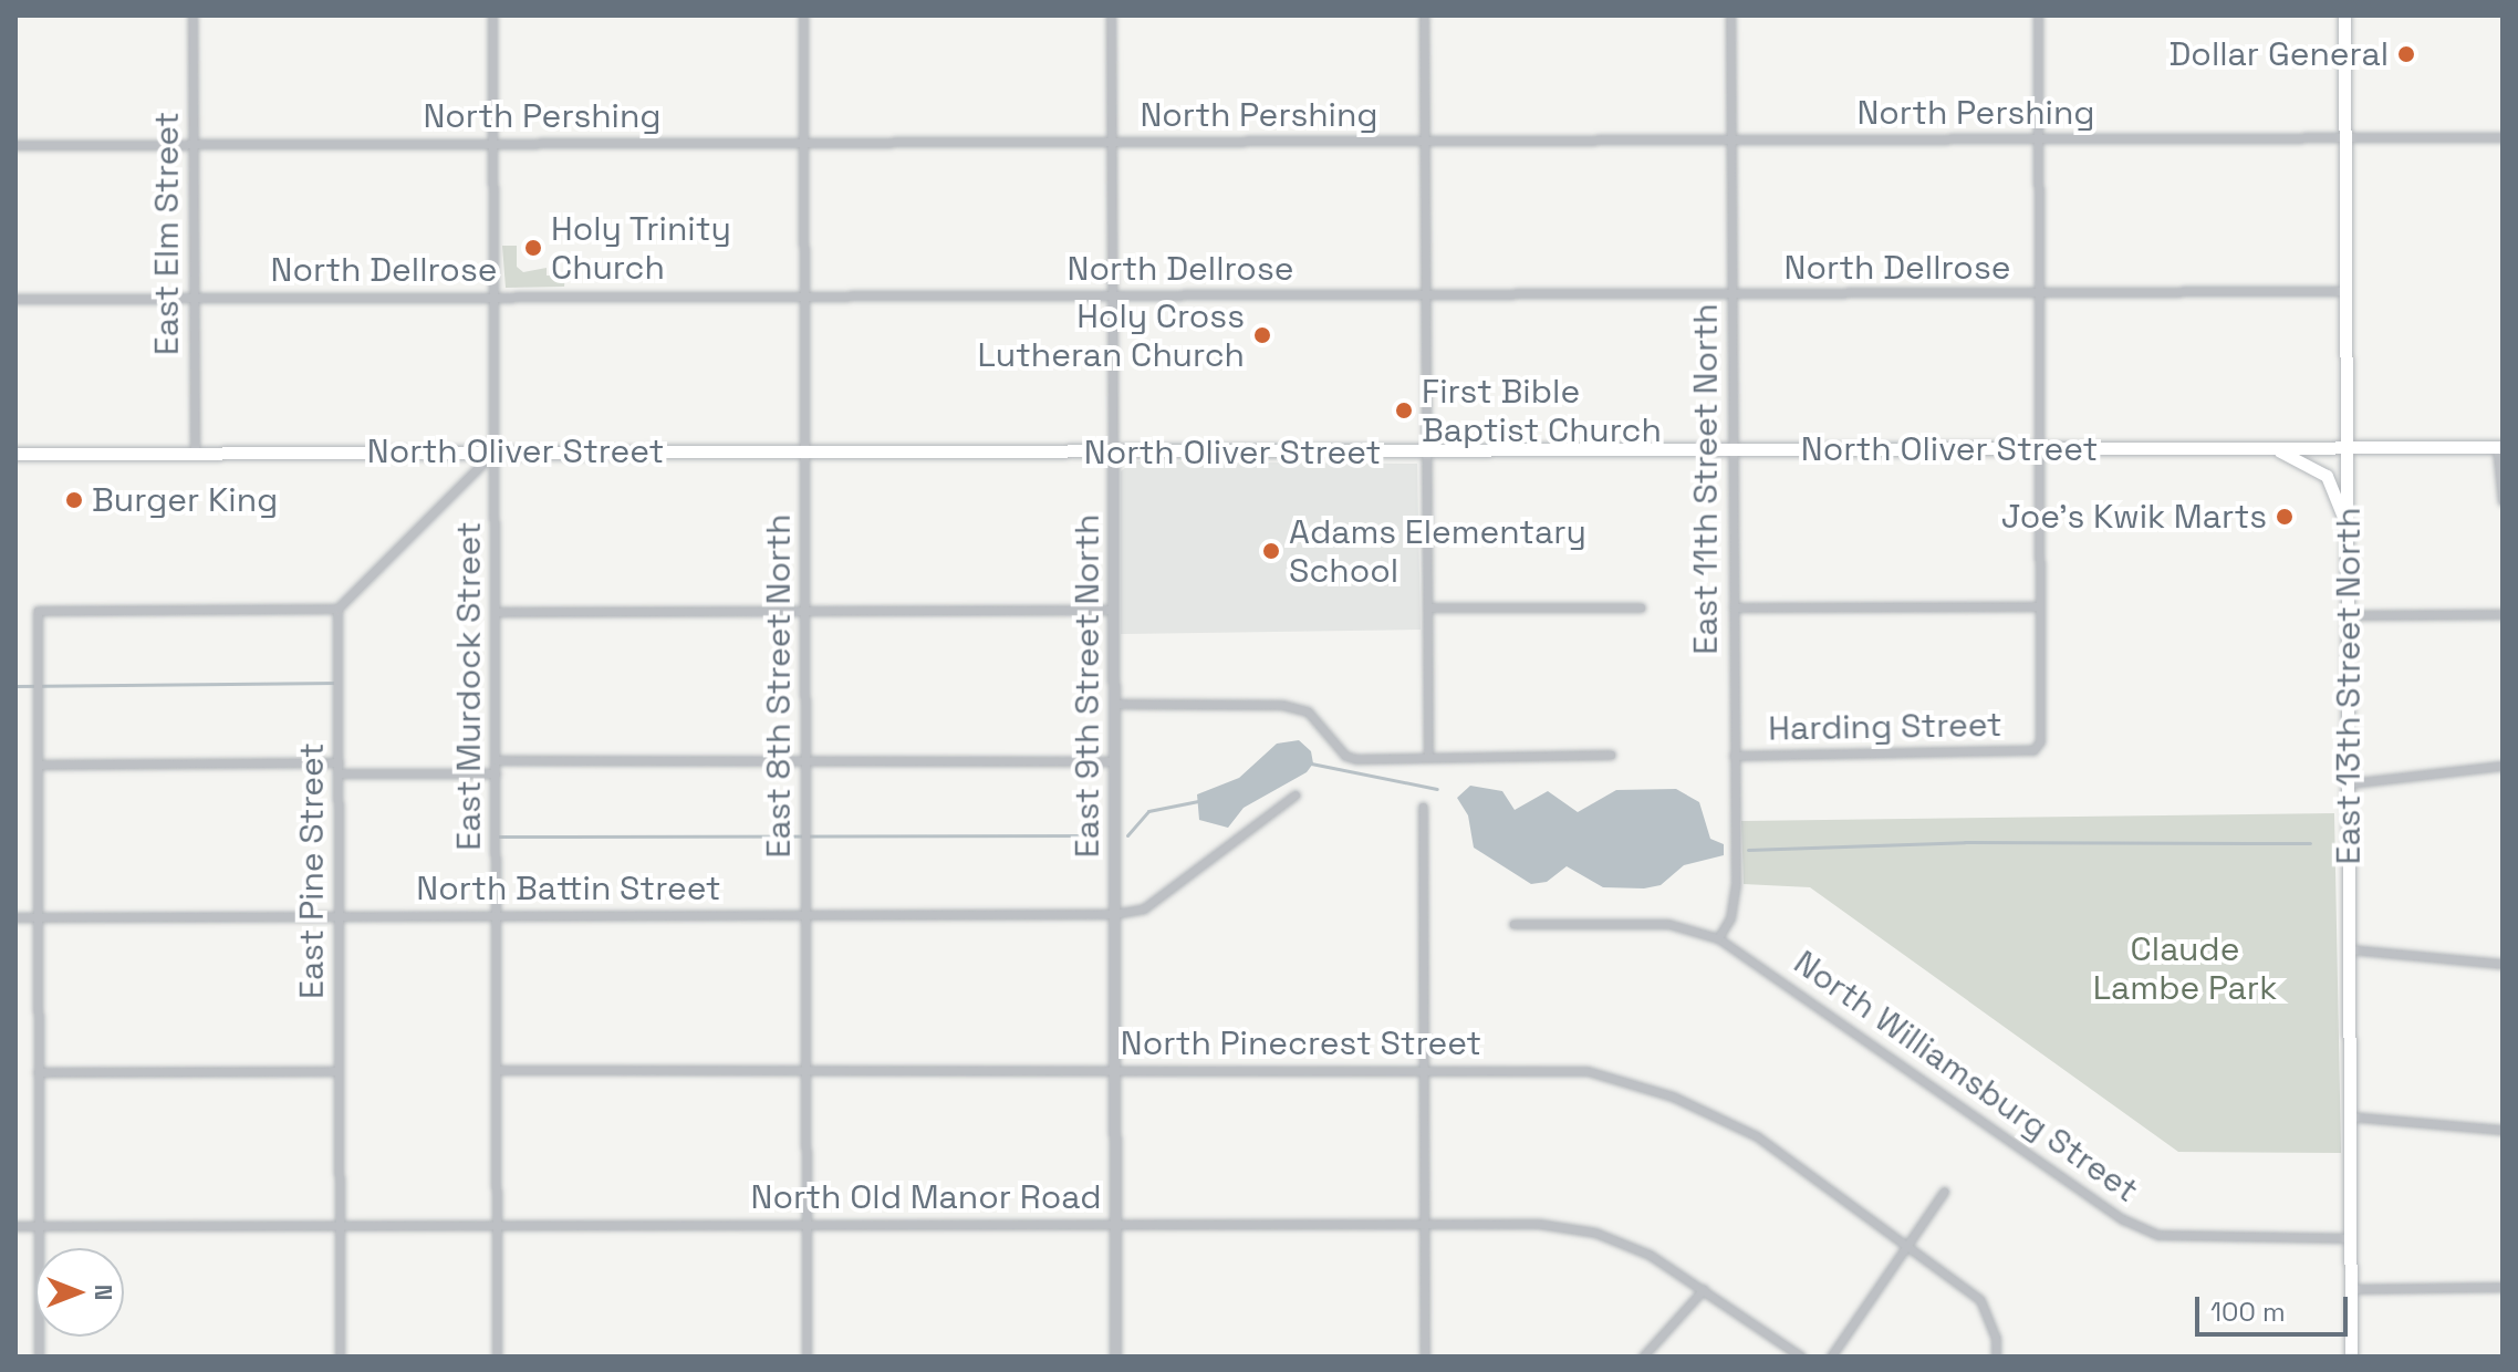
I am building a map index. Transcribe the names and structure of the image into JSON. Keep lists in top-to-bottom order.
{
  "streets": {
    "main road": ["North Oliver Street", "East 13th Street North"],
    "street": [
      "North Pershing",
      "East Elm Street",
      "North Dellrose",
      "East 11th Street North",
      "East Murdock Street",
      "East 8th Street North",
      "East 9th Street North",
      "Harding Street",
      "East Pine Street",
      "North Battin Street",
      "North Pinecrest Street",
      "North Williamsburg Street",
      "North Old Manor Road"
    ]
  },
  "crossings": [
    ["North Pershing", "East Elm Street"],
    ["North Pershing", "East 11th Street North"],
    ["North Pershing", "East Murdock Street"],
    ["North Pershing", "East 8th Street North"],
    ["North Pershing", "East 9th Street North"],
    ["North Pershing", "East 13th Street North"],
    ["East Elm Street", "North Dellrose"],
    ["East Elm Street", "North Oliver Street"],
    ["North Dellrose", "East 11th Street North"],
    ["North Dellrose", "East Murdock Street"],
    ["North Dellrose", "East 8th Street North"],
    ["North Dellrose", "East 9th Street North"],
    ["North Dellrose", "East 13th Street North"],
    ["North Oliver Street", "East 11th Street North"],
    ["North Oliver Street", "East Murdock Street"],
    ["North Oliver Street", "East 8th Street North"],
    ["North Oliver Street", "East 9th Street North"],
    ["North Oliver Street", "East 13th Street North"],
    ["East 11th Street North", "Harding Street"],
    ["East 11th Street North", "North Williamsburg Street"],
    ["East Murdock Street", "North Battin Street"],
    ["East Murdock Street", "North Pinecrest Street"],
    ["East Murdock Street", "North Old Manor Road"],
    ["East 8th Street North", "North Battin Street"],
    ["East 8th Street North", "North Pinecrest Street"],
    ["East 8th Street North", "North Old Manor Road"],
    ["East 9th Street North", "North Battin Street"],
    ["East 9th Street North", "North Pinecrest Street"],
    ["East 9th Street North", "North Old Manor Road"],
    ["East 13th Street North", "North Williamsburg Street"],
    ["East Pine Street", "North Battin Street"],
    ["East Pine Street", "North Old Manor Road"]
  ],
  "parks": ["Claude Lambe Park"],
  "places": [
    "Dollar General",
    "Holy Trinity Church",
    "Holy Cross Lutheran Church",
    "First Bible Baptist Church",
    "Burger King",
    "Joe's Kwik Marts",
    "Adams Elementary School"
  ],
  "scale_bar": "100 m",
  "north": "right"
}
